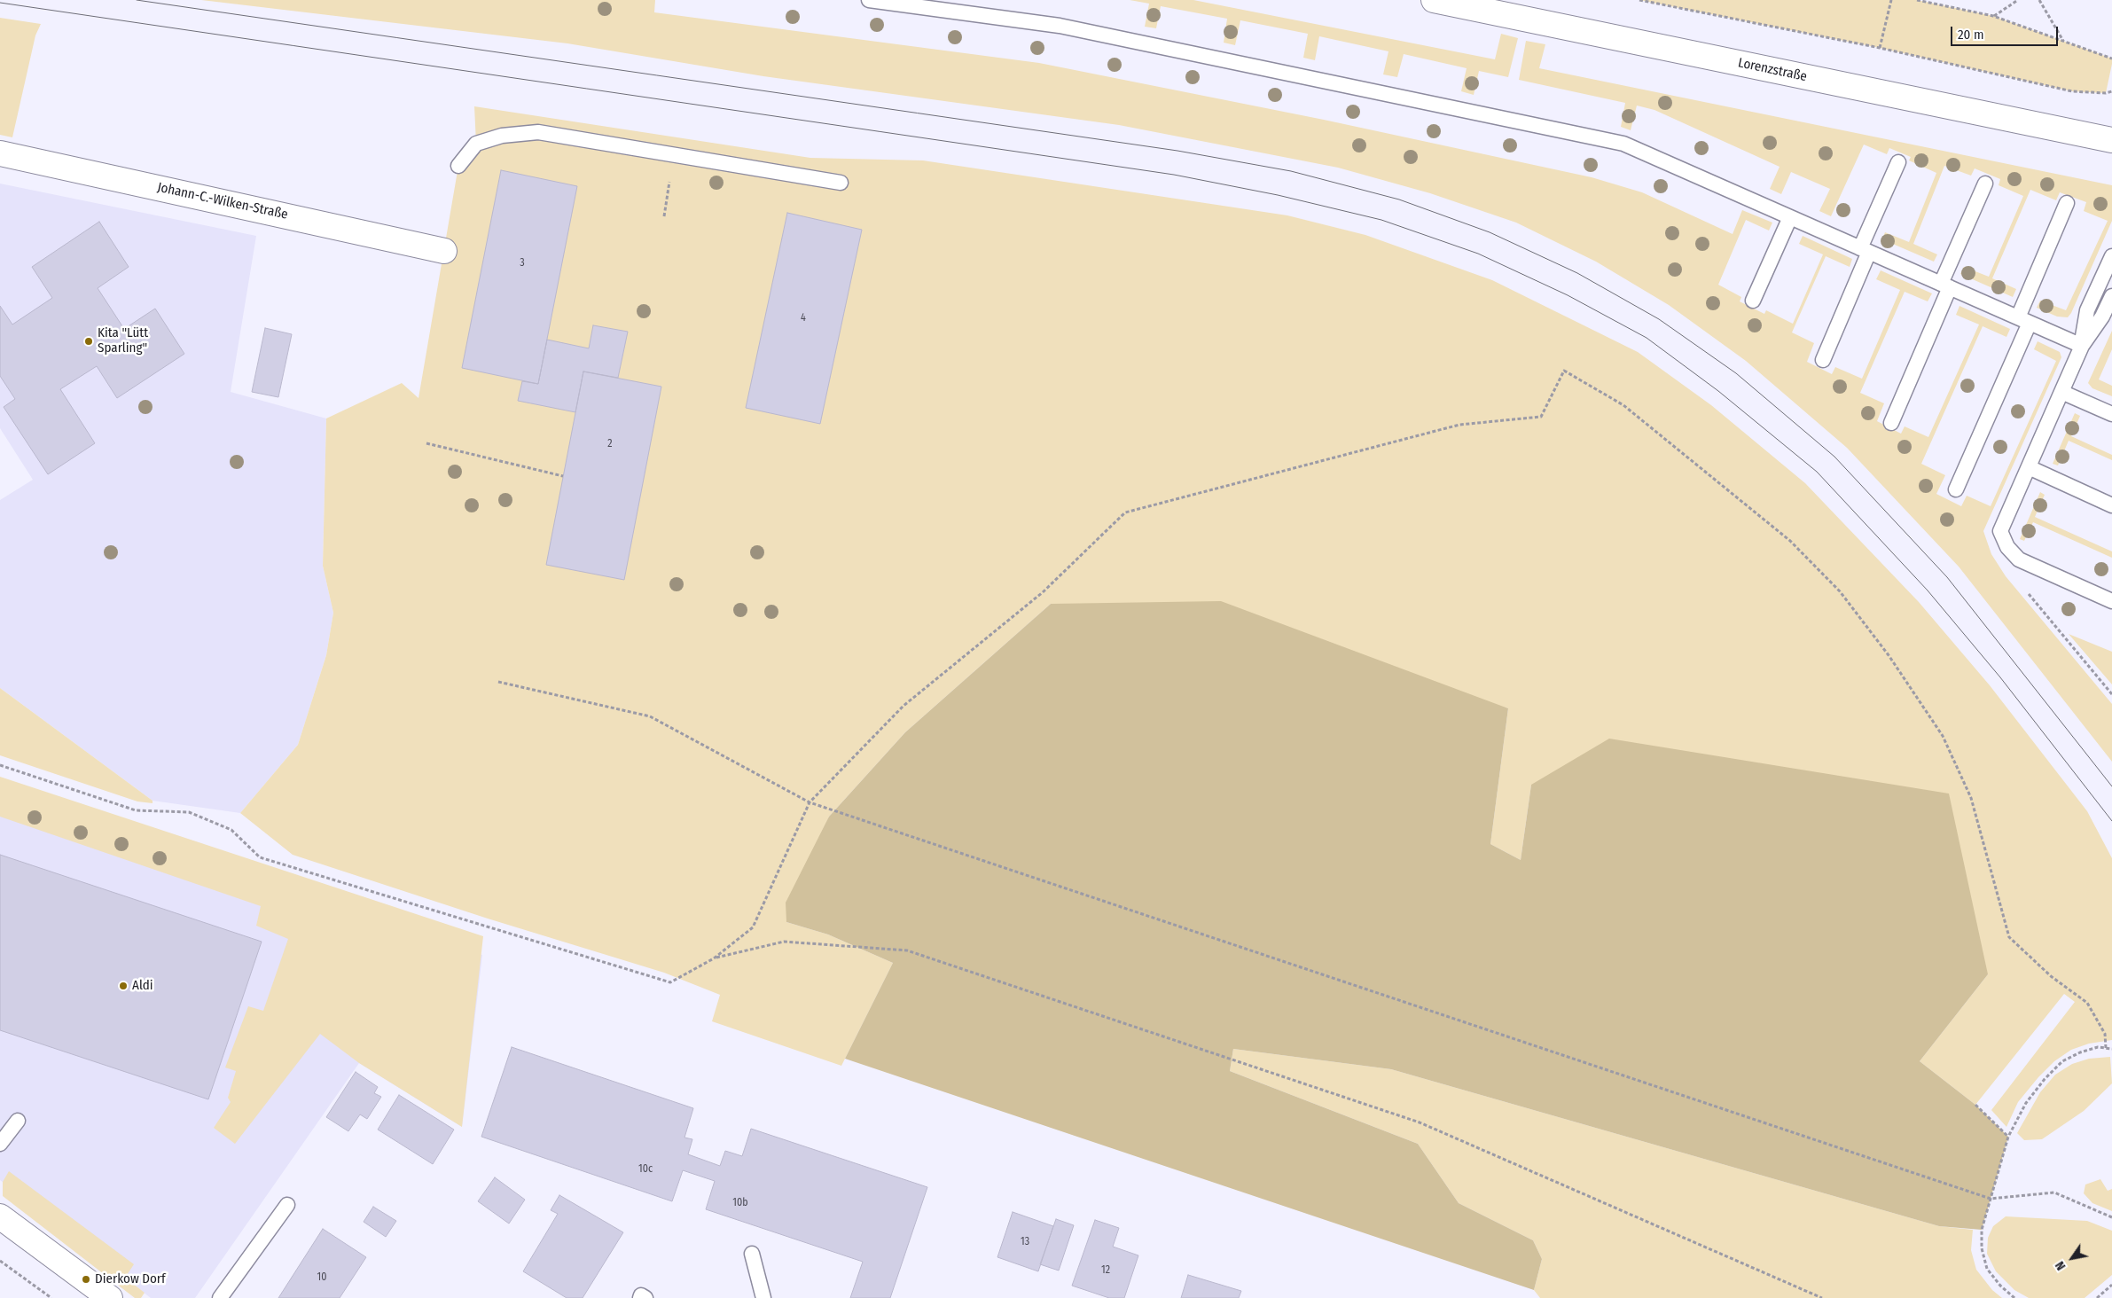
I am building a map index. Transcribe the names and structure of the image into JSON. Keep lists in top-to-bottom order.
{
  "streets": {
    "street": ["Lorenzstraße", "Johann-C.-Wilken-Straße"]
  },
  "places": ["Kita \"Lütt Sparling\"", "Aldi", "Dierkow Dorf"],
  "house_numbers": [
    "3",
    "4",
    "2",
    "10c",
    "10b",
    "13",
    "12",
    "10"
  ],
  "scale_bar": "20 m",
  "north": "bottom left"
}
